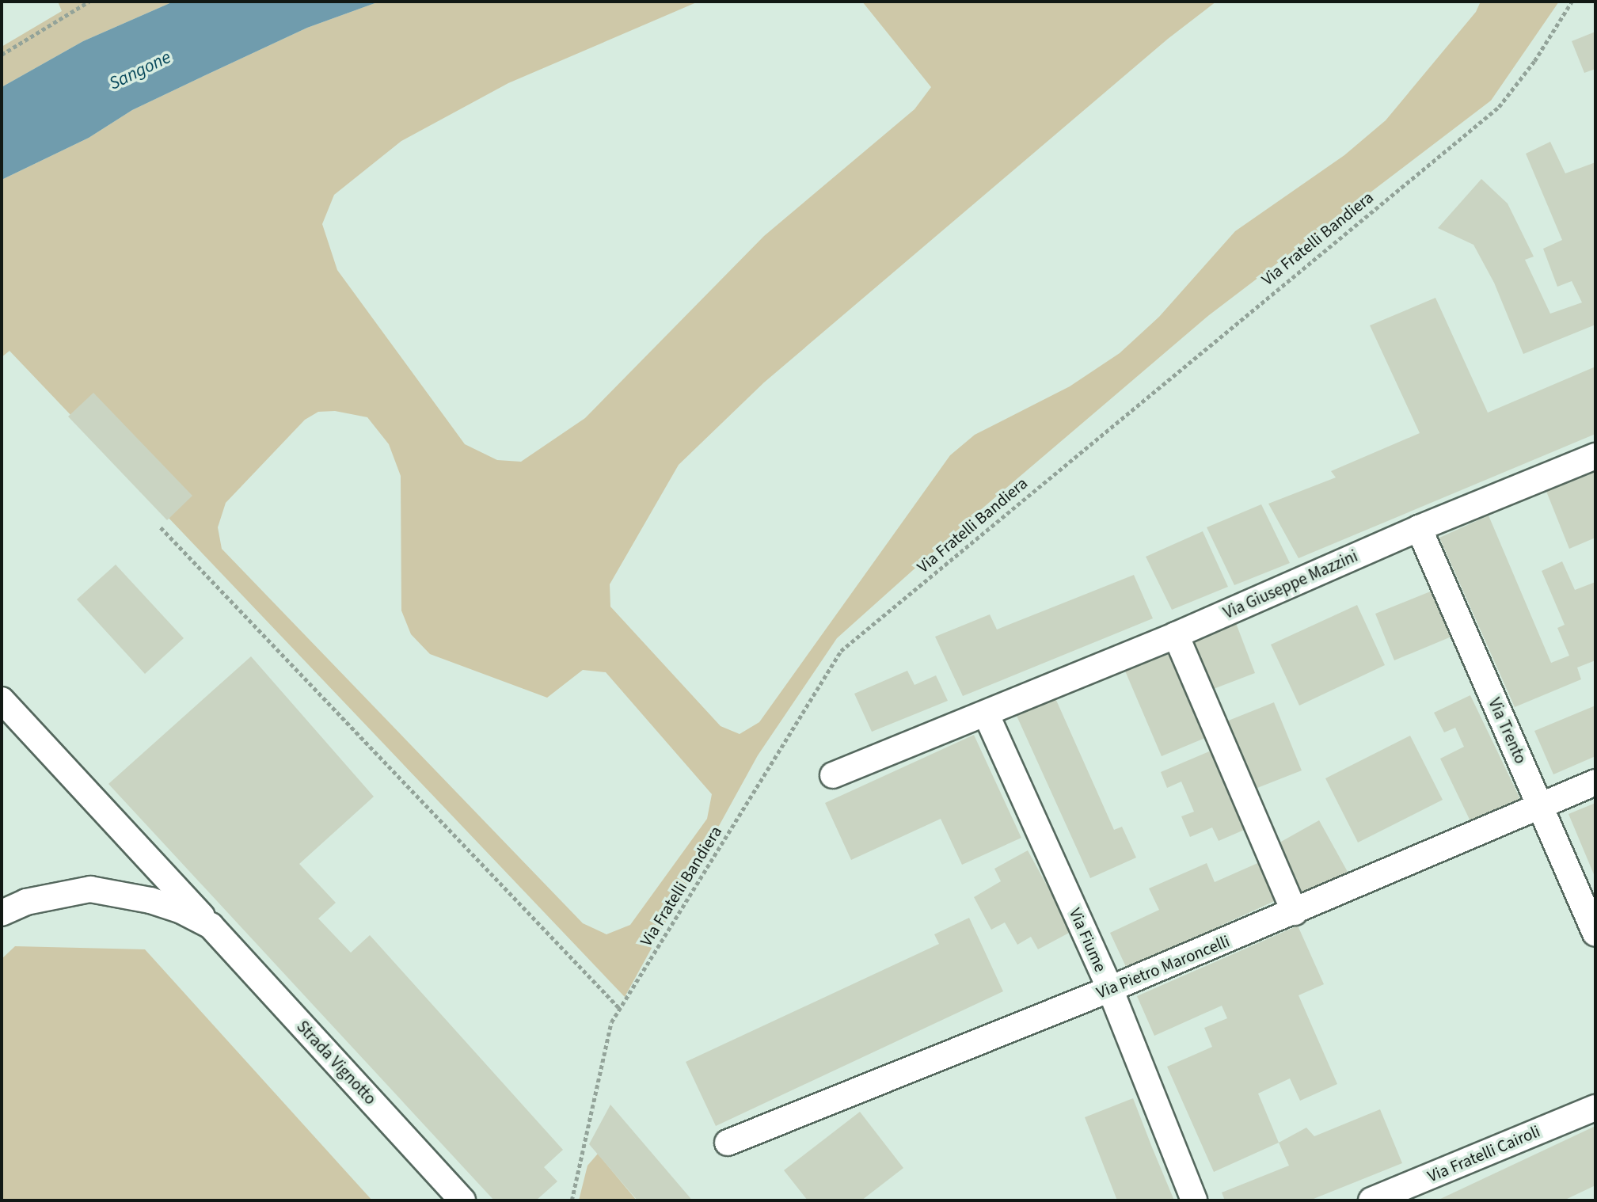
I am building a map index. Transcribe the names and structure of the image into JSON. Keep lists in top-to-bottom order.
{
  "streets": {
    "street": [
      "Via Giuseppe Mazzini",
      "Via Trento",
      "Via Fiume",
      "Via Pietro Maroncelli",
      "Strada Vignotto",
      "Via Fratelli Cairoli"
    ],
    "path": ["Via Fratelli Bandiera"]
  },
  "crossings": [
    ["Via Giuseppe Mazzini", "Via Trento"],
    ["Via Giuseppe Mazzini", "Via Fiume"],
    ["Via Trento", "Via Pietro Maroncelli"],
    ["Via Fiume", "Via Pietro Maroncelli"]
  ],
  "water": ["Sangone"]
}
